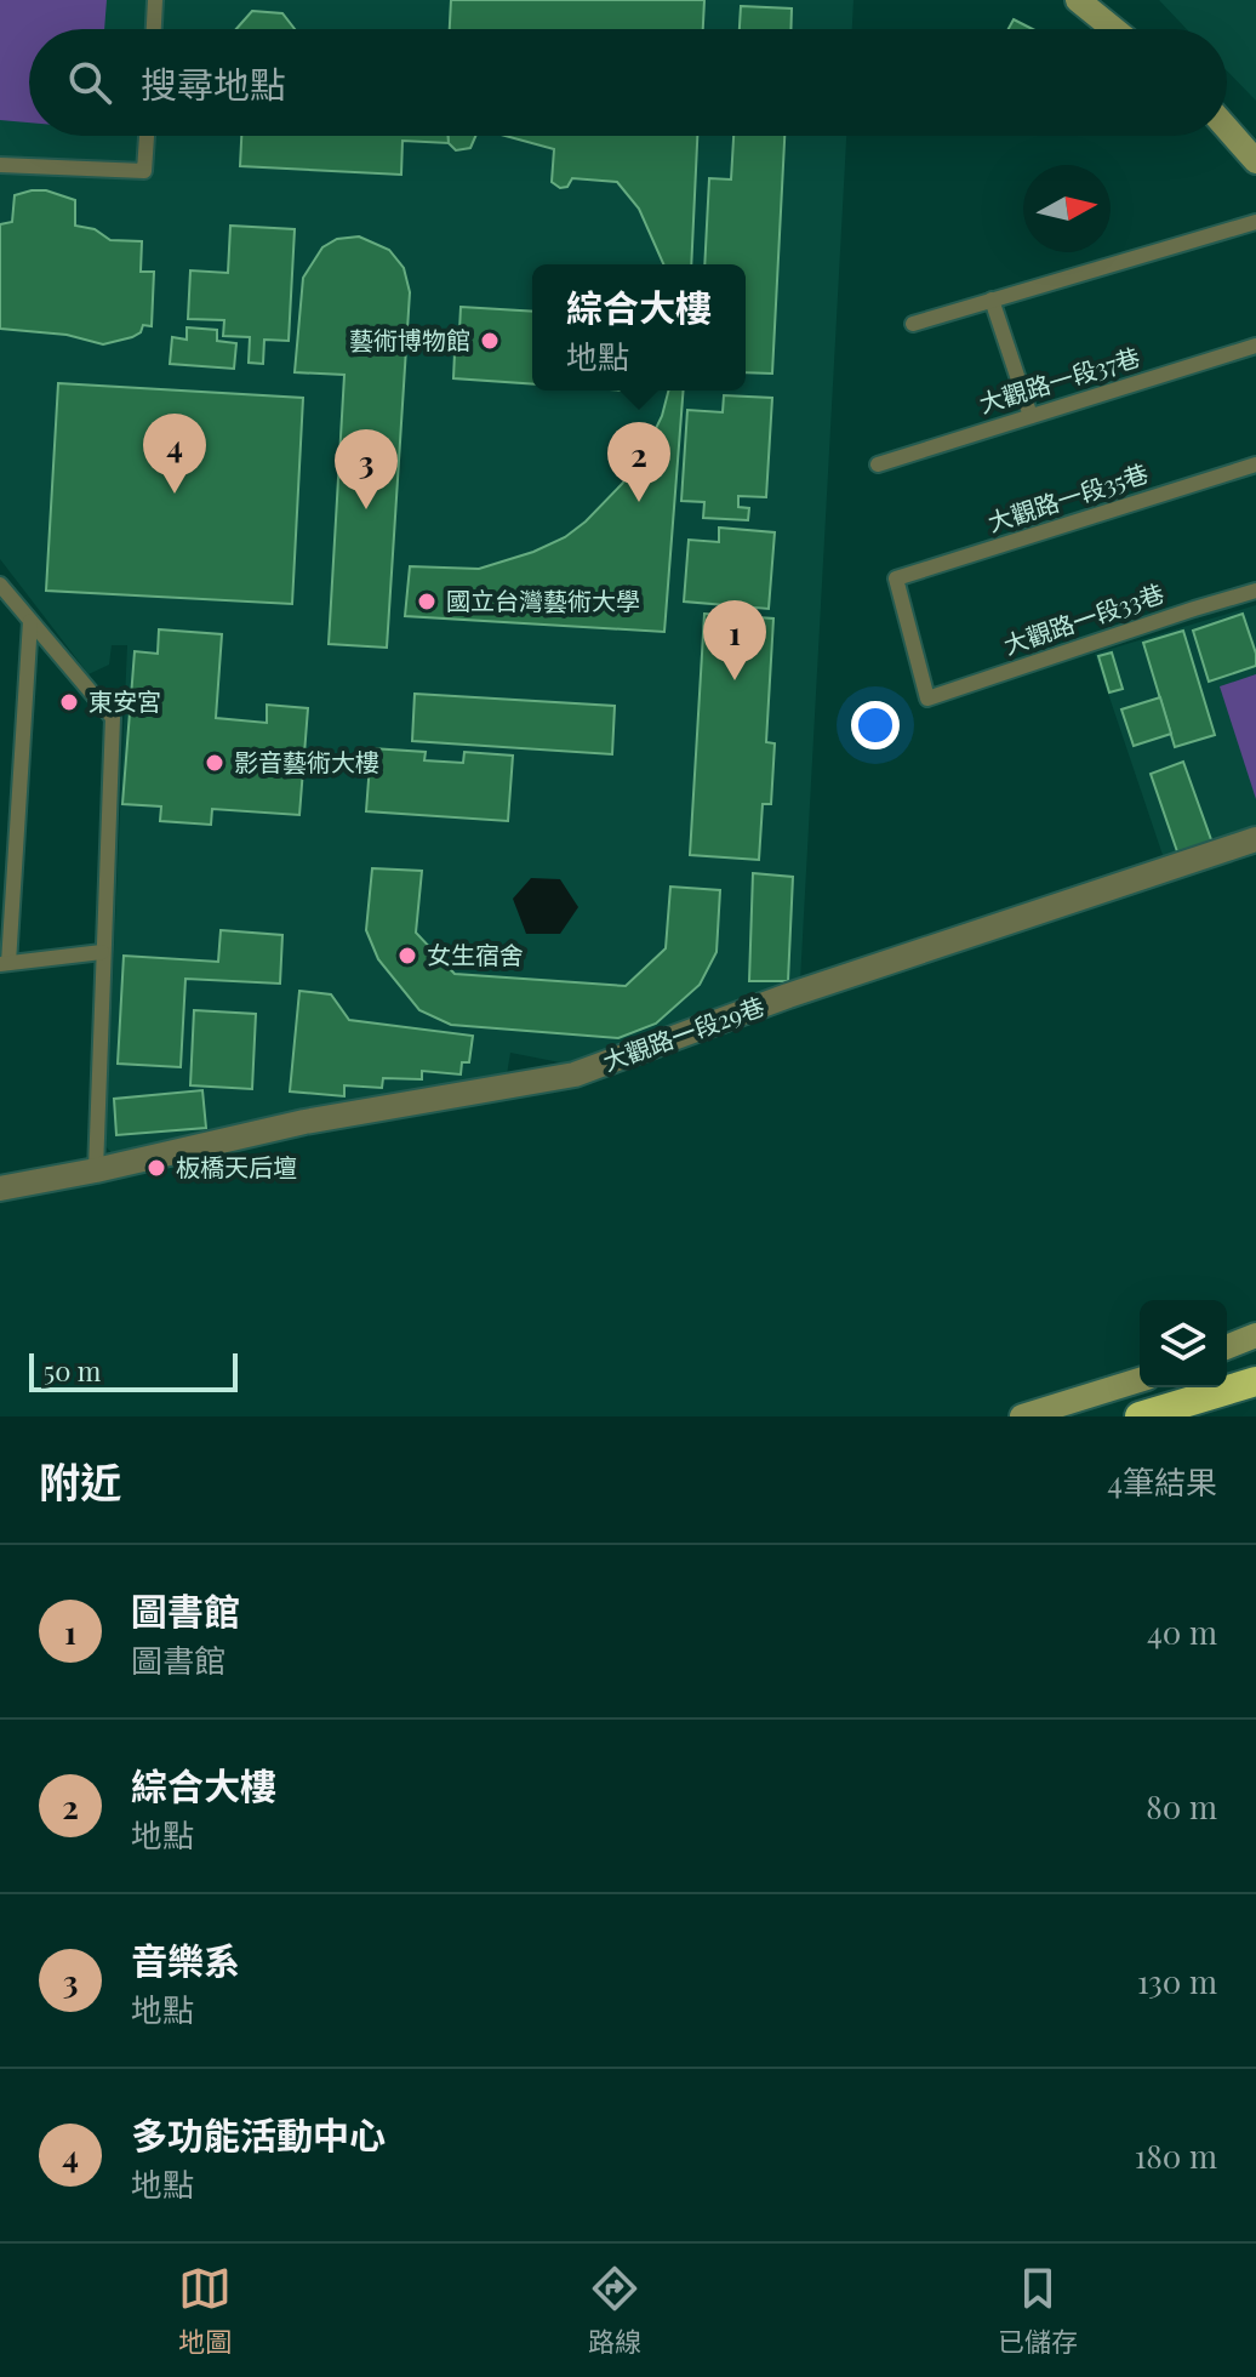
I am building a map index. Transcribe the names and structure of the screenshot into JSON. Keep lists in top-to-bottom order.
{
  "streets": {
    "street": ["大觀路一段29巷"],
    "lane": ["大觀路一段37巷", "大觀路一段35巷", "大觀路一段33巷"]
  },
  "crossings": [
    ["大觀路一段35巷", "大觀路一段33巷"]
  ],
  "places": [
    "藝術博物館",
    "國立台灣藝術大學",
    "東安宮",
    "影音藝術大樓",
    "女生宿舍",
    "板橋天后壇"
  ],
  "scale_bar": "50 m",
  "north": "right",
  "page": {
    "search": "搜尋地點",
    "popup": ["綜合大樓", "地點"],
    "pins": [
      "4",
      "2",
      "3",
      "1"
    ],
    "scale": "50 m",
    "heading": ["附近", "4筆結果"],
    "list": [
      {
        "mark": "1",
        "name": "圖書館",
        "note": "圖書館",
        "value": "40 m"
      },
      {
        "mark": "2",
        "name": "綜合大樓",
        "note": "地點",
        "value": "80 m"
      },
      {
        "mark": "3",
        "name": "音樂系",
        "note": "地點",
        "value": "130 m"
      },
      {
        "mark": "4",
        "name": "多功能活動中心",
        "note": "地點",
        "value": "180 m"
      }
    ],
    "nav": ["地圖", "路線", "已儲存"]
  }
}
